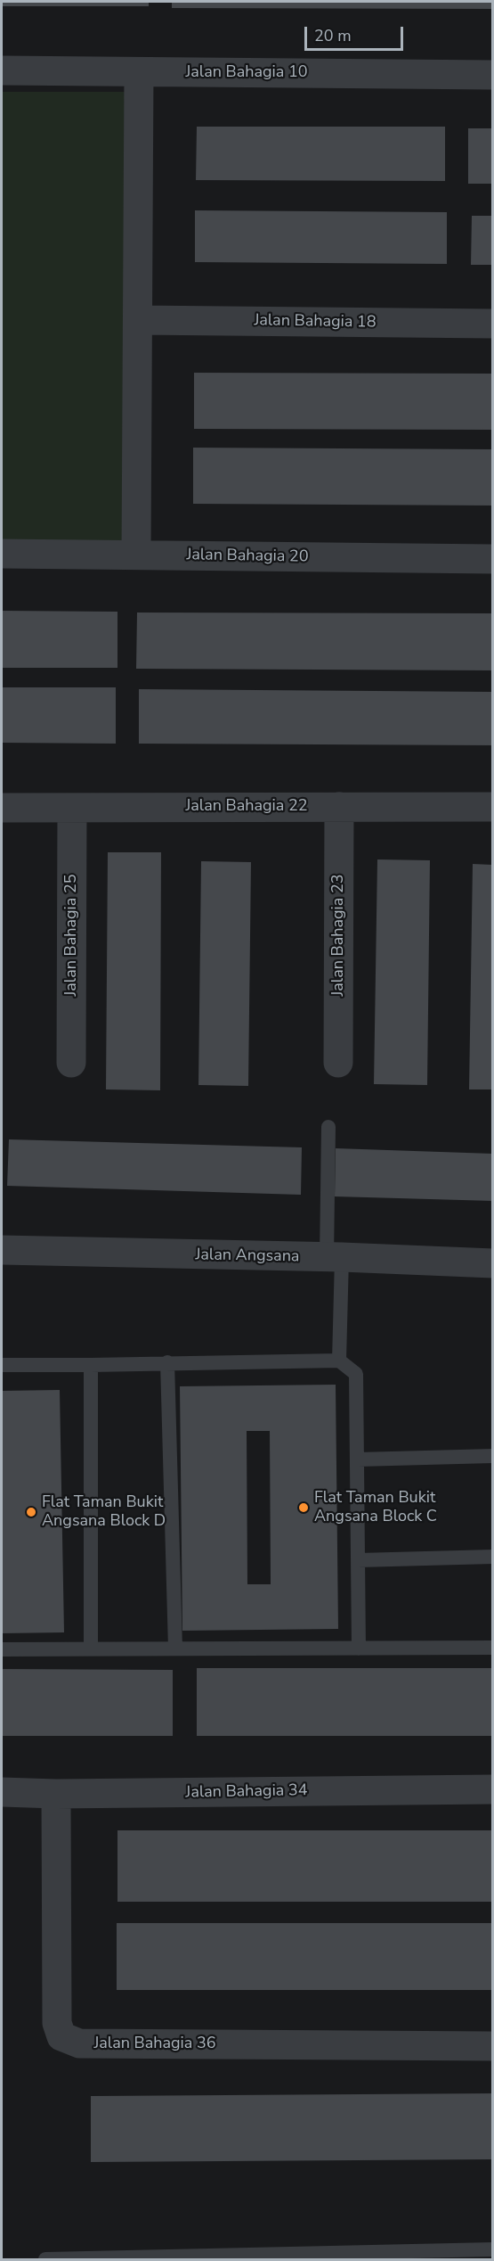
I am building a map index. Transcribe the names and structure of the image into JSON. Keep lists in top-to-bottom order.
{
  "streets": {
    "street": [
      "Jalan Bahagia 10",
      "Jalan Bahagia 18",
      "Jalan Bahagia 20",
      "Jalan Bahagia 22",
      "Jalan Bahagia 25",
      "Jalan Bahagia 23",
      "Jalan Angsana",
      "Jalan Bahagia 34",
      "Jalan Bahagia 36"
    ]
  },
  "crossings": [
    ["Jalan Bahagia 22", "Jalan Bahagia 25"],
    ["Jalan Bahagia 22", "Jalan Bahagia 23"],
    ["Jalan Bahagia 34", "Jalan Bahagia 36"]
  ],
  "places": ["Flat Taman Bukit Angsana Block C", "Flat Taman Bukit Angsana Block D"],
  "scale_bar": "20 m"
}
